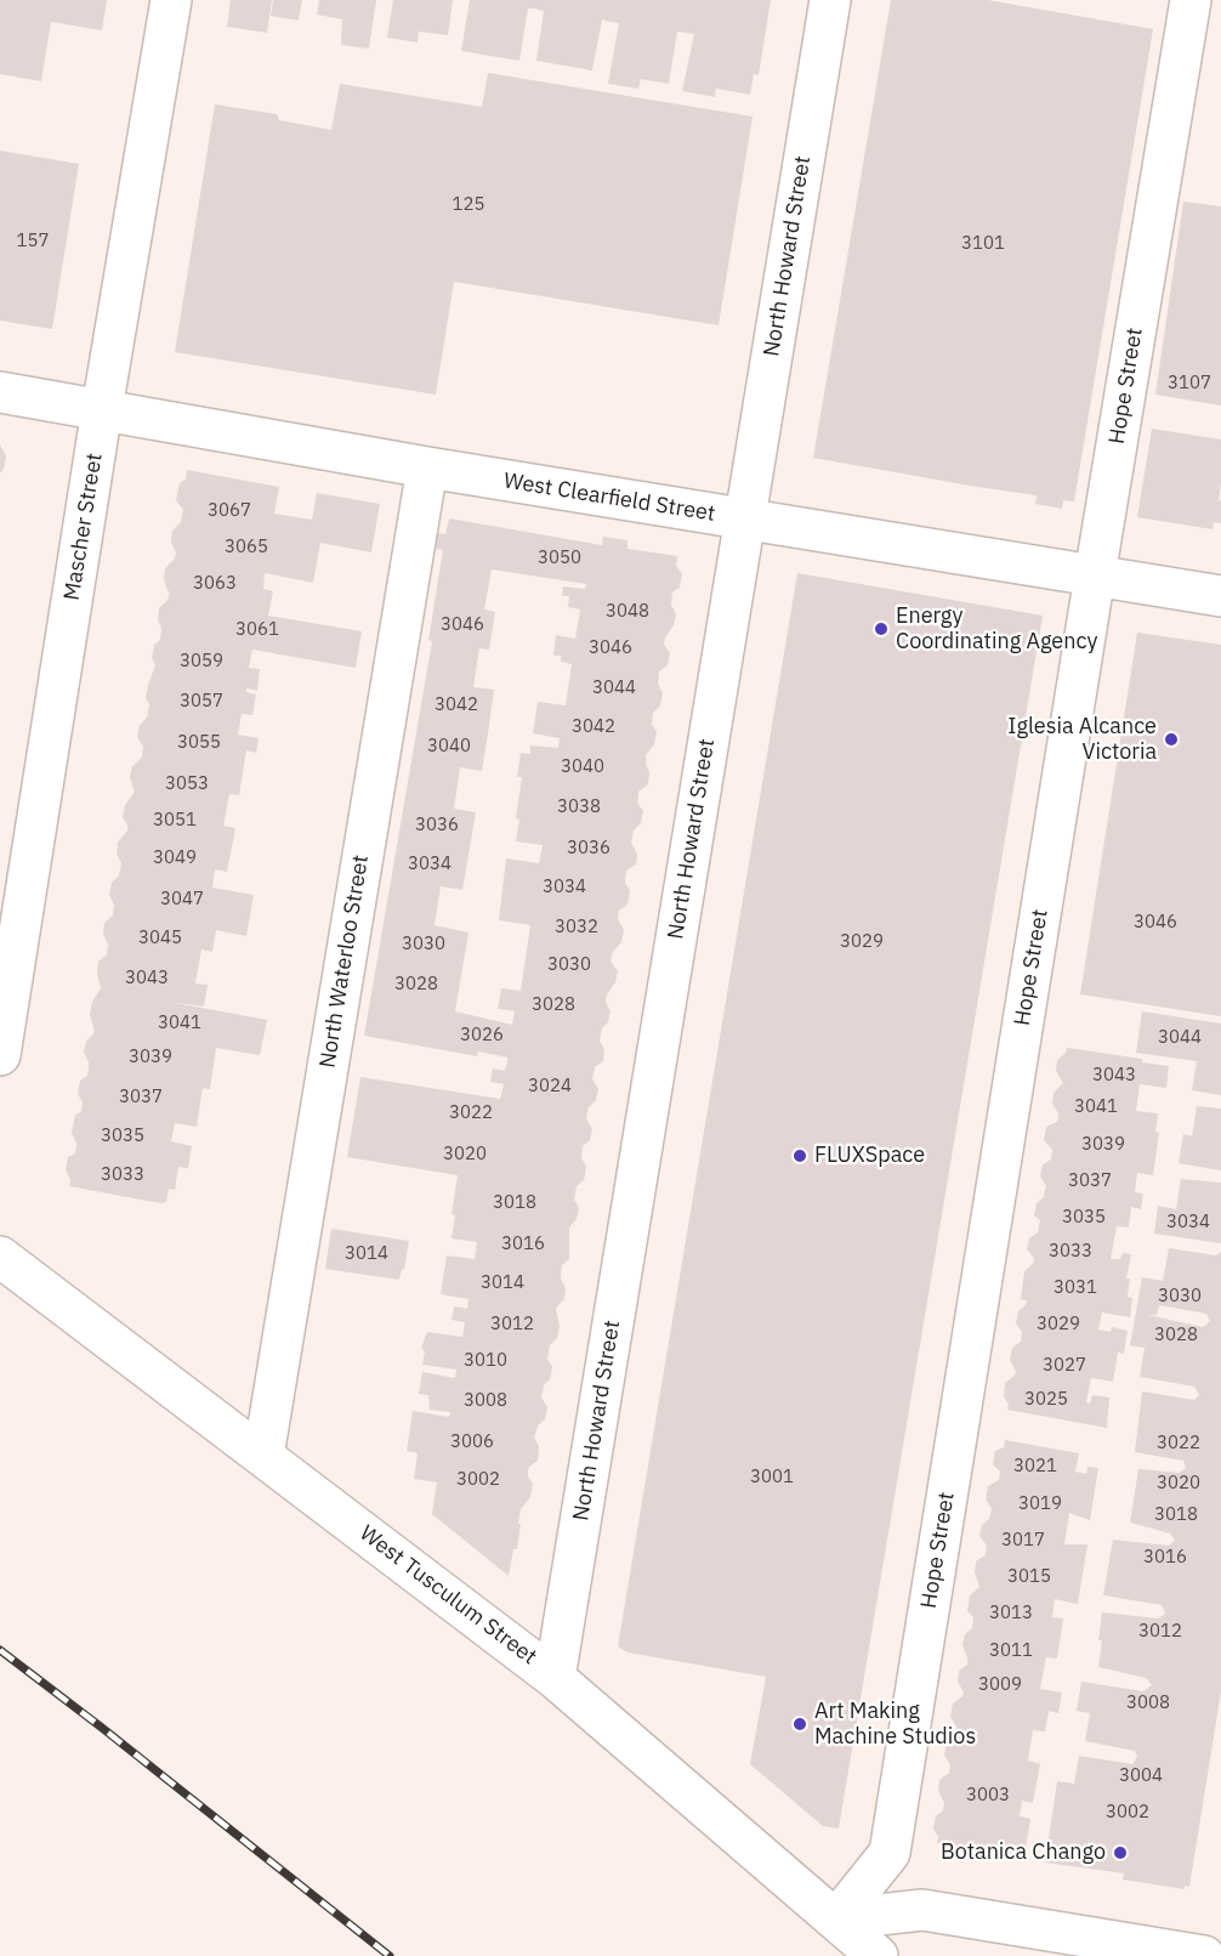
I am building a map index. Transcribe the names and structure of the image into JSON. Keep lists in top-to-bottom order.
{
  "streets": {
    "street": [
      "North Howard Street",
      "Hope Street",
      "West Clearfield Street",
      "Mascher Street",
      "North Waterloo Street",
      "West Tusculum Street"
    ]
  },
  "crossings": [
    ["North Howard Street", "West Clearfield Street"],
    ["North Howard Street", "West Tusculum Street"],
    ["Hope Street", "West Clearfield Street"],
    ["Hope Street", "West Tusculum Street"],
    ["West Clearfield Street", "Mascher Street"],
    ["West Clearfield Street", "North Waterloo Street"],
    ["North Waterloo Street", "West Tusculum Street"]
  ],
  "places": [
    "Energy Coordinating Agency",
    "Iglesia Alcance Victoria",
    "FLUXSpace",
    "Art Making Machine Studios",
    "Botanica Chango"
  ],
  "house_numbers": [
    "125",
    "157",
    "3101",
    "3107",
    "3067",
    "3065",
    "3050",
    "3063",
    "3048",
    "3046",
    "3061",
    "3046",
    "3059",
    "3044",
    "3057",
    "3042",
    "3042",
    "3055",
    "3040",
    "3040",
    "3053",
    "3038",
    "3051",
    "3036",
    "3036",
    "3049",
    "3034",
    "3034",
    "3047",
    "3046",
    "3032",
    "3045",
    "3029",
    "3030",
    "3030",
    "3043",
    "3028",
    "3028",
    "3041",
    "3026",
    "3044",
    "3039",
    "3043",
    "3024",
    "3037",
    "3041",
    "3022",
    "3035",
    "3039",
    "3020",
    "3033",
    "3037",
    "3018",
    "3035",
    "3034",
    "3016",
    "3033",
    "3014",
    "3014",
    "3031",
    "3030",
    "3012",
    "3029",
    "3028",
    "3010",
    "3027",
    "3025",
    "3008",
    "3006",
    "3022",
    "3021",
    "3001",
    "3002",
    "3020",
    "3019",
    "3018",
    "3017",
    "3016",
    "3015",
    "3013",
    "3012",
    "3011",
    "3009",
    "3008",
    "3004",
    "3003",
    "3002"
  ]
}
